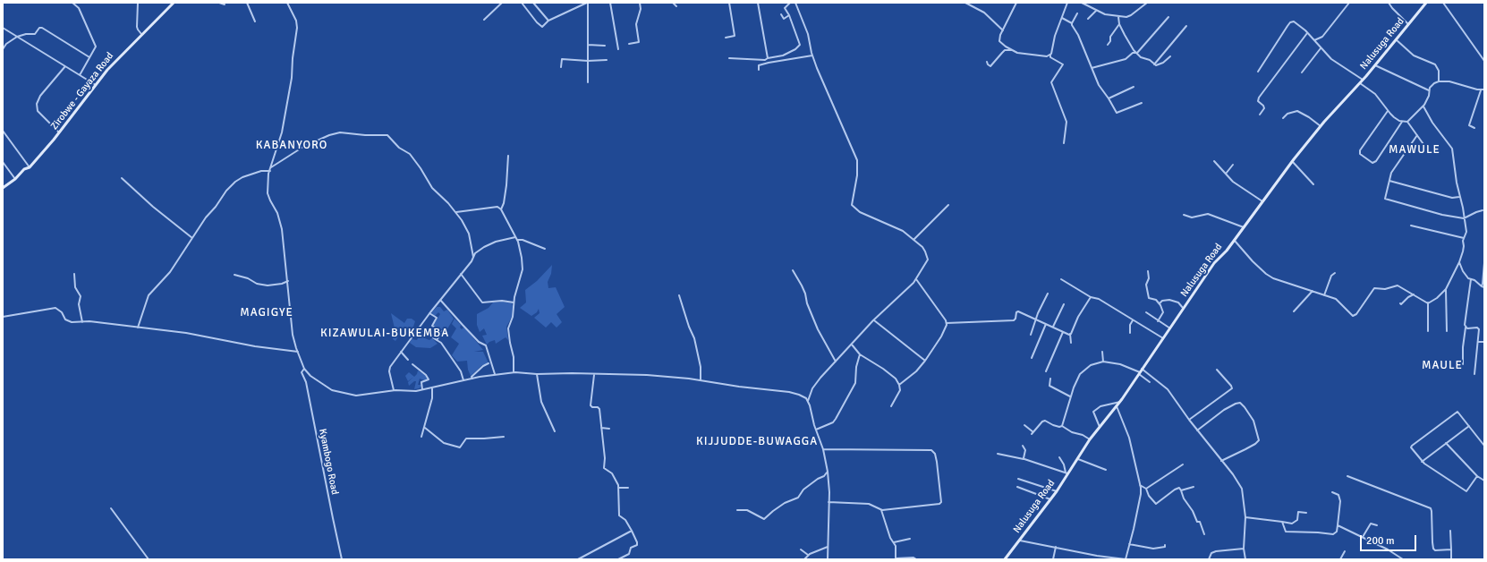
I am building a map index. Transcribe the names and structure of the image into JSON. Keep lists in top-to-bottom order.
{
  "streets": {
    "street": ["Nalusuga Road", "Zirobwe - Gayaza Road", "Kyambogo Road"]
  },
  "districts": [
    "KABANYORO",
    "MAWULE",
    "MAGIGYE",
    "KIZAWULAI-BUKEMBA",
    "MAULE",
    "KIJJUDDE-BUWAGGA"
  ],
  "scale_bar": "200 m"
}
